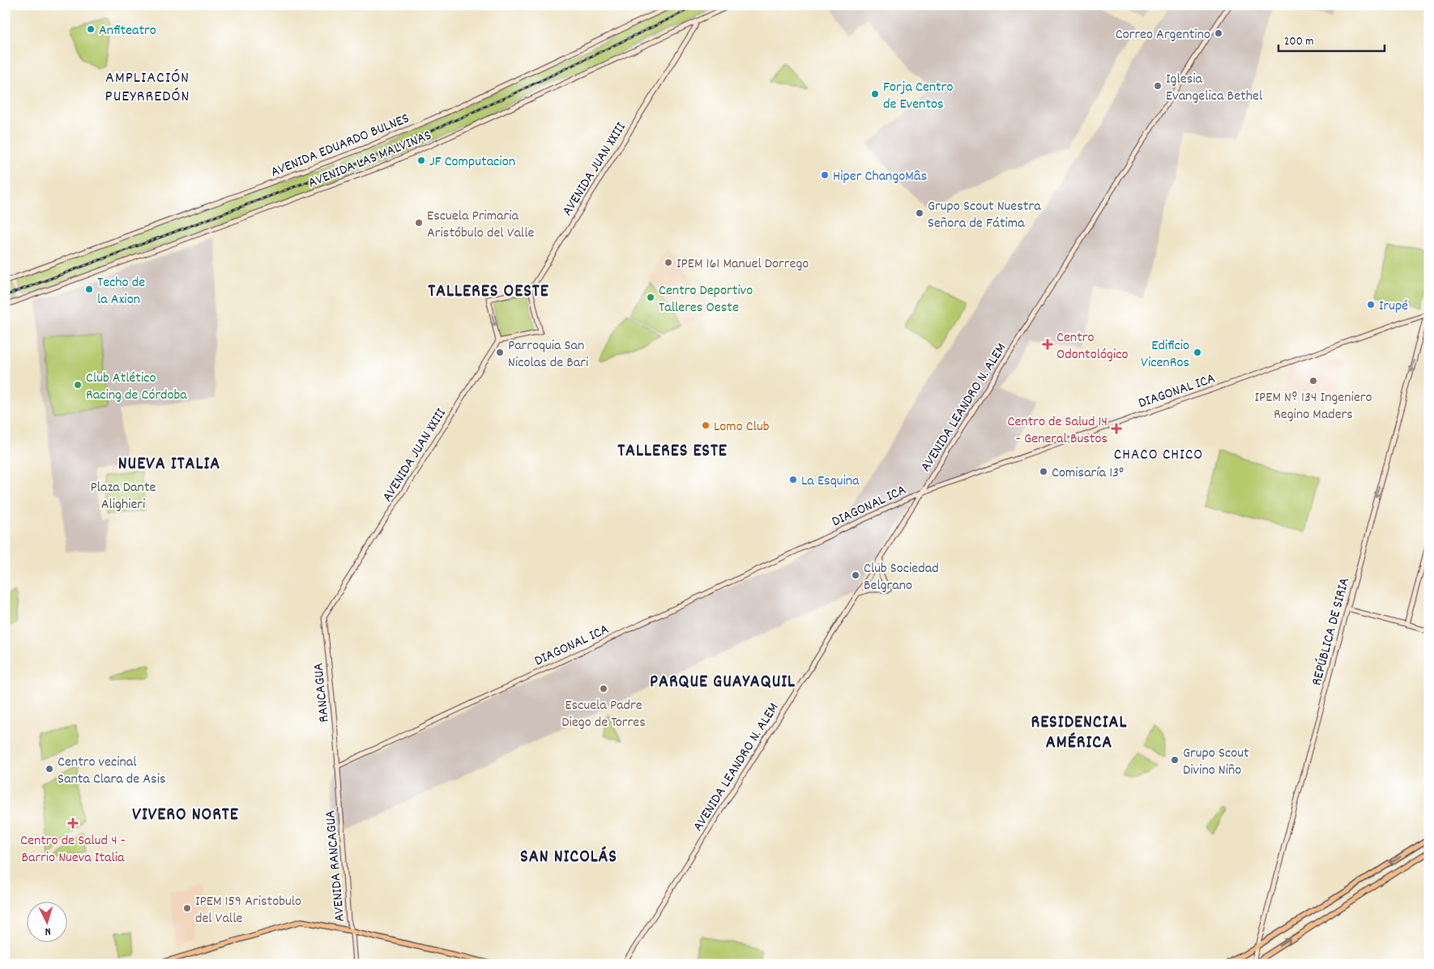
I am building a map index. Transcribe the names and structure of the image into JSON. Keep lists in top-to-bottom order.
{
  "streets": {
    "main road": [
      "AVENIDA EDUARDO BULNES",
      "AVENIDA LAS MALVINAS",
      "AVENIDA JUAN XXIII",
      "DIAGONAL ICA",
      "AVENIDA LEANDRO N. ALEM",
      "REPÚBLICA DE SIRIA",
      "RANCAGUA",
      "AVENIDA RANCAGUA"
    ]
  },
  "crossings": [
    ["AVENIDA LAS MALVINAS", "AVENIDA JUAN XXIII"],
    ["AVENIDA JUAN XXIII", "RANCAGUA"],
    ["DIAGONAL ICA", "AVENIDA LEANDRO N. ALEM"],
    ["DIAGONAL ICA", "REPÚBLICA DE SIRIA"],
    ["DIAGONAL ICA", "RANCAGUA"],
    ["DIAGONAL ICA", "AVENIDA RANCAGUA"],
    ["RANCAGUA", "AVENIDA RANCAGUA"]
  ],
  "one_way": ["REPÚBLICA DE SIRIA"],
  "districts": [
    "AMPLIACIÓN PUEYRREDÓN",
    "TALLERES OESTE",
    "TALLERES ESTE",
    "CHACO CHICO",
    "NUEVA ITALIA",
    "PARQUE GUAYAQUIL",
    "RESIDENCIAL AMÉRICA",
    "VIVERO NORTE",
    "SAN NICOLÁS"
  ],
  "parks": ["Plaza Dante Alighieri"],
  "places": {
    "other": [
      "Anfiteatro",
      "Correo Argentino",
      "Iglesia Evangelica Bethel",
      "Forja Centro de Eventos",
      "JF Computacion",
      "Hiper ChangoMâs",
      "Grupo Scout Nuestra Señora de Fátima",
      "Escuela Primaria Aristóbulo del Valle",
      "IPEM 161 Manuel Dorrego",
      "Techo de la Axion",
      "Centro Deportivo Talleres Oeste",
      "Irupé",
      "Parroquia San Nicolas de Bari",
      "Edificio VicenRos",
      "IPEM Nº 134 Ingeniero Regino Maders",
      "Club Atlético Racing de Córdoba",
      "Lomo Club",
      "Comisaría 13°",
      "La Esquina",
      "Club Sociedad Belgrano",
      "Escuela Padre Diego de Torres",
      "Grupo Scout Divino Niño",
      "Centro vecinal Santa Clara de Asis",
      "IPEM 159 Aristobulo del Valle"
    ],
    "health": ["Centro Odontológico", "Centro de Salud 14 - General Bustos", "Centro de Salud 4 - Barrio Nueva Italia"]
  },
  "scale_bar": "200 m",
  "north": "bottom"
}
